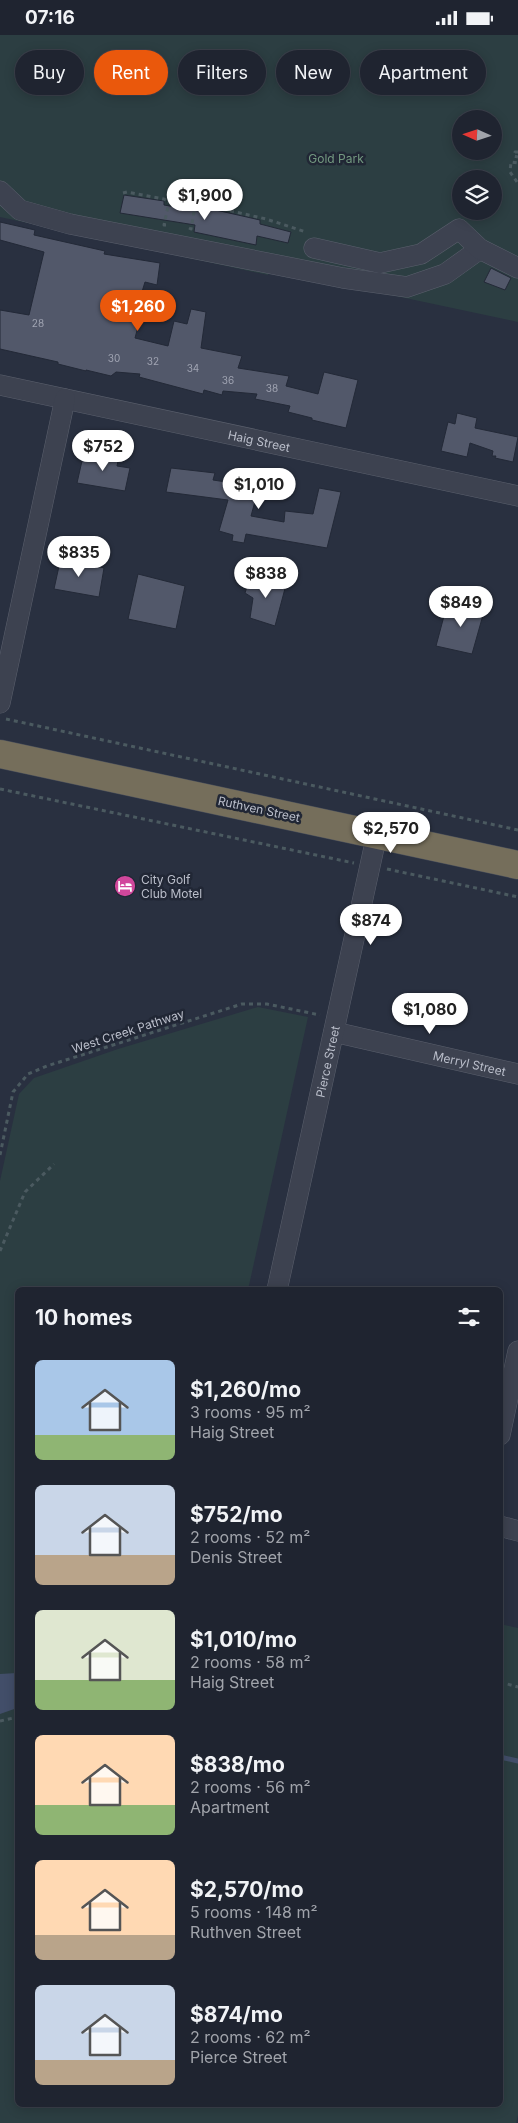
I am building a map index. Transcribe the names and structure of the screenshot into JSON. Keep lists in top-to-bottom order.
{
  "streets": {
    "highway": ["Ruthven Street"],
    "street": ["Haig Street", "Pierce Street", "Merryl Street"],
    "path": ["West Creek Pathway"]
  },
  "crossings": [
    ["Ruthven Street", "Pierce Street"],
    ["Pierce Street", "Merryl Street"]
  ],
  "parks": ["Gold Park"],
  "places": {
    "hotel": ["City Golf Club Motel"]
  },
  "house_numbers": [
    "28",
    "30",
    "32",
    "34",
    "36",
    "38"
  ],
  "north": "left",
  "page": {
    "status": "07:16",
    "chip": [
      "Buy",
      "Rent",
      "Filters",
      "New",
      "Apartment"
    ],
    "price": [
      "$1,900",
      "$1,260",
      "$752",
      "$1,010",
      "$835",
      "$838",
      "$849",
      "$2,570",
      "$874",
      "$1,080"
    ],
    "heading": "10 homes",
    "list": [
      {
        "name": "$1,260/mo",
        "note": "3 rooms · 95 m² · Haig Street"
      },
      {
        "name": "$752/mo",
        "note": "2 rooms · 52 m² · Denis Street"
      },
      {
        "name": "$1,010/mo",
        "note": "2 rooms · 58 m² · Haig Street"
      },
      {
        "name": "$838/mo",
        "note": "2 rooms · 56 m² · Apartment"
      },
      {
        "name": "$2,570/mo",
        "note": "5 rooms · 148 m² · Ruthven Street"
      },
      {
        "name": "$874/mo",
        "note": "2 rooms · 62 m² · Pierce Street"
      }
    ]
  }
}
